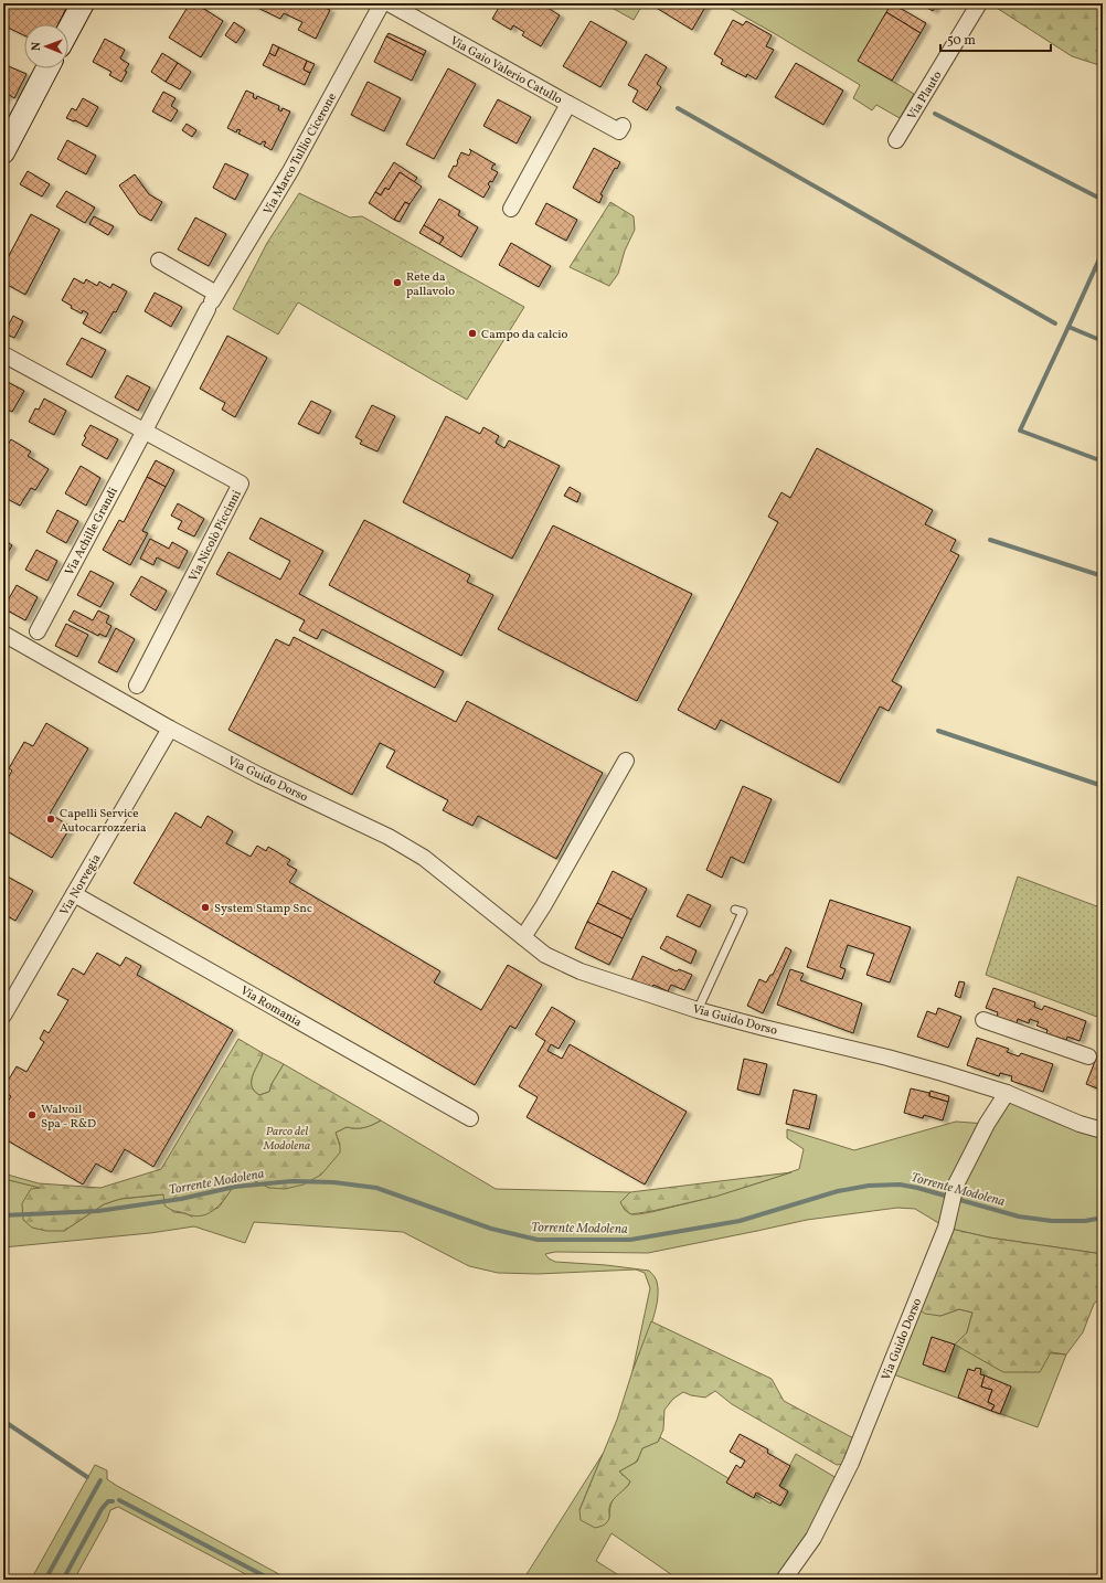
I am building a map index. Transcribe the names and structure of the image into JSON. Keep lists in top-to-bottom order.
{
  "streets": {
    "street": [
      "Via Gaio Valerio Catullo",
      "Via Plauto",
      "Via Marco Tullio Cicerone",
      "Via Achille Grandi",
      "Via Nicolò Piccinni",
      "Via Guido Dorso",
      "Via Norvegia",
      "Via Romania"
    ]
  },
  "crossings": [
    ["Via Achille Grandi", "Via Nicolò Piccinni"],
    ["Via Guido Dorso", "Via Norvegia"],
    ["Via Norvegia", "Via Romania"]
  ],
  "water": ["Torrente Modolena"],
  "parks": ["Parco del Modolena"],
  "places": [
    "Rete da pallavolo",
    "Campo da calcio",
    "Capelli Service Autocarrozzeria",
    "System Stamp Snc",
    "Walvoil Spa - R&D"
  ],
  "scale_bar": "50 m",
  "north": "left"
}
